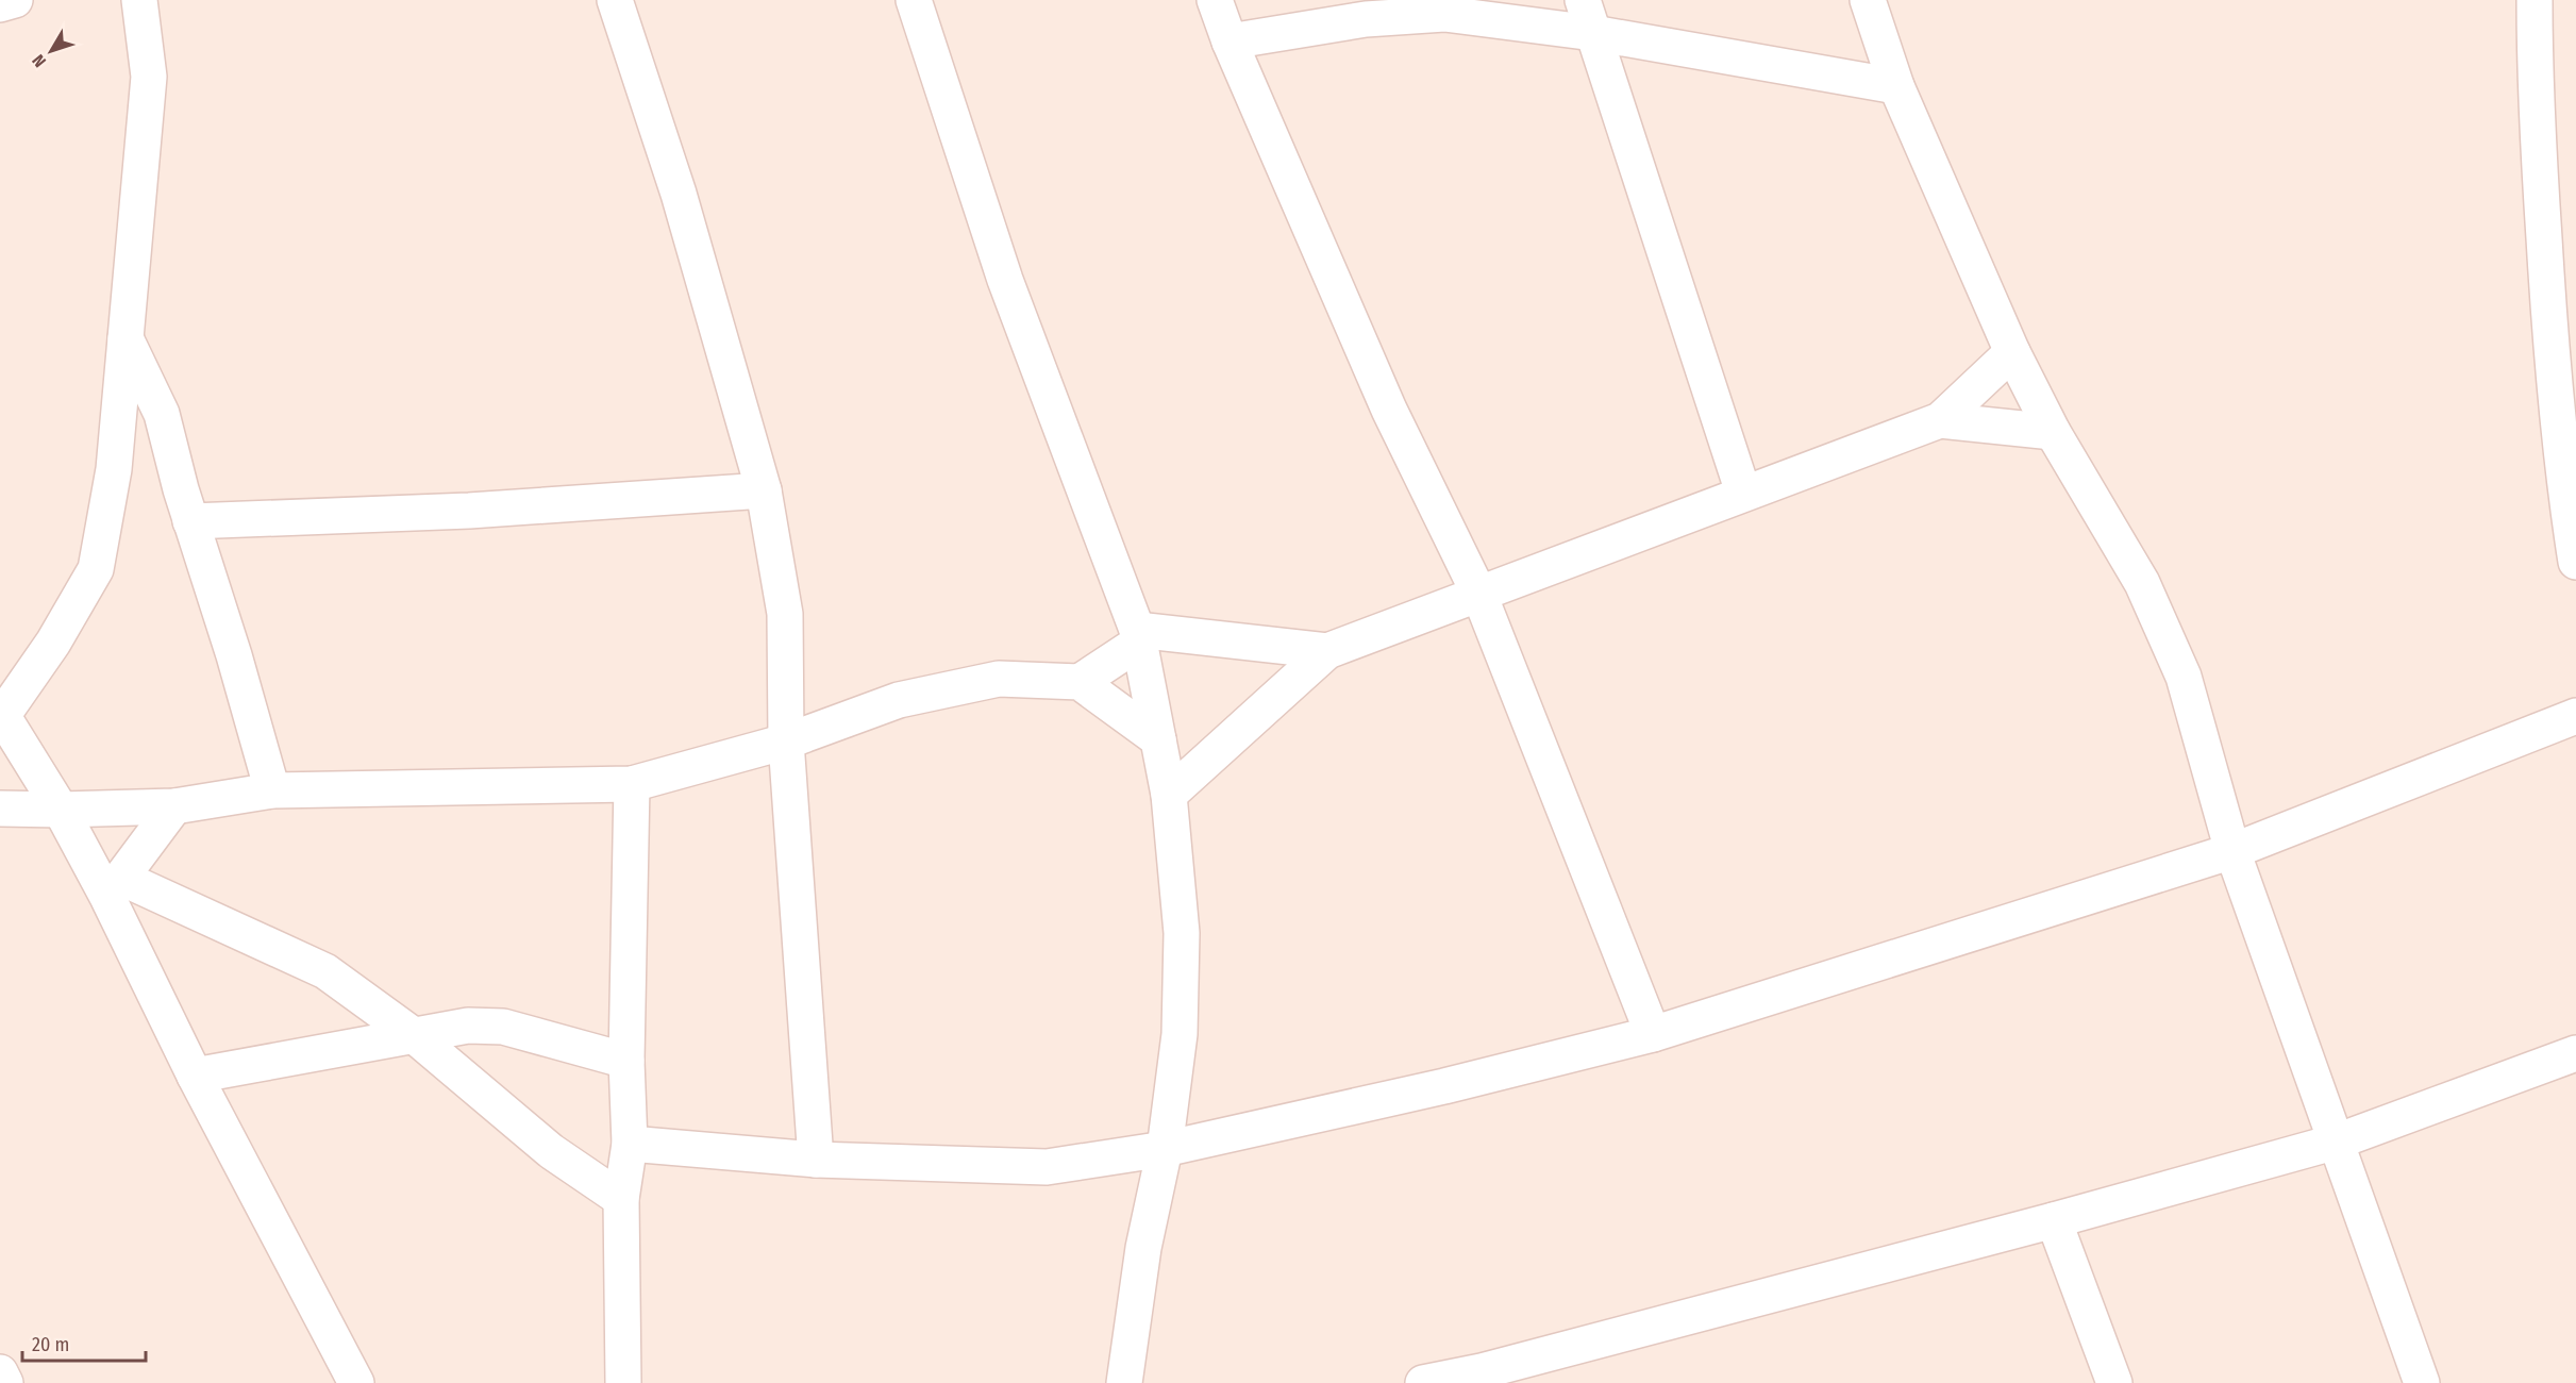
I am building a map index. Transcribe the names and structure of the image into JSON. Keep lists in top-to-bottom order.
{
  "scale_bar": "20 m",
  "north": "bottom left"
}
